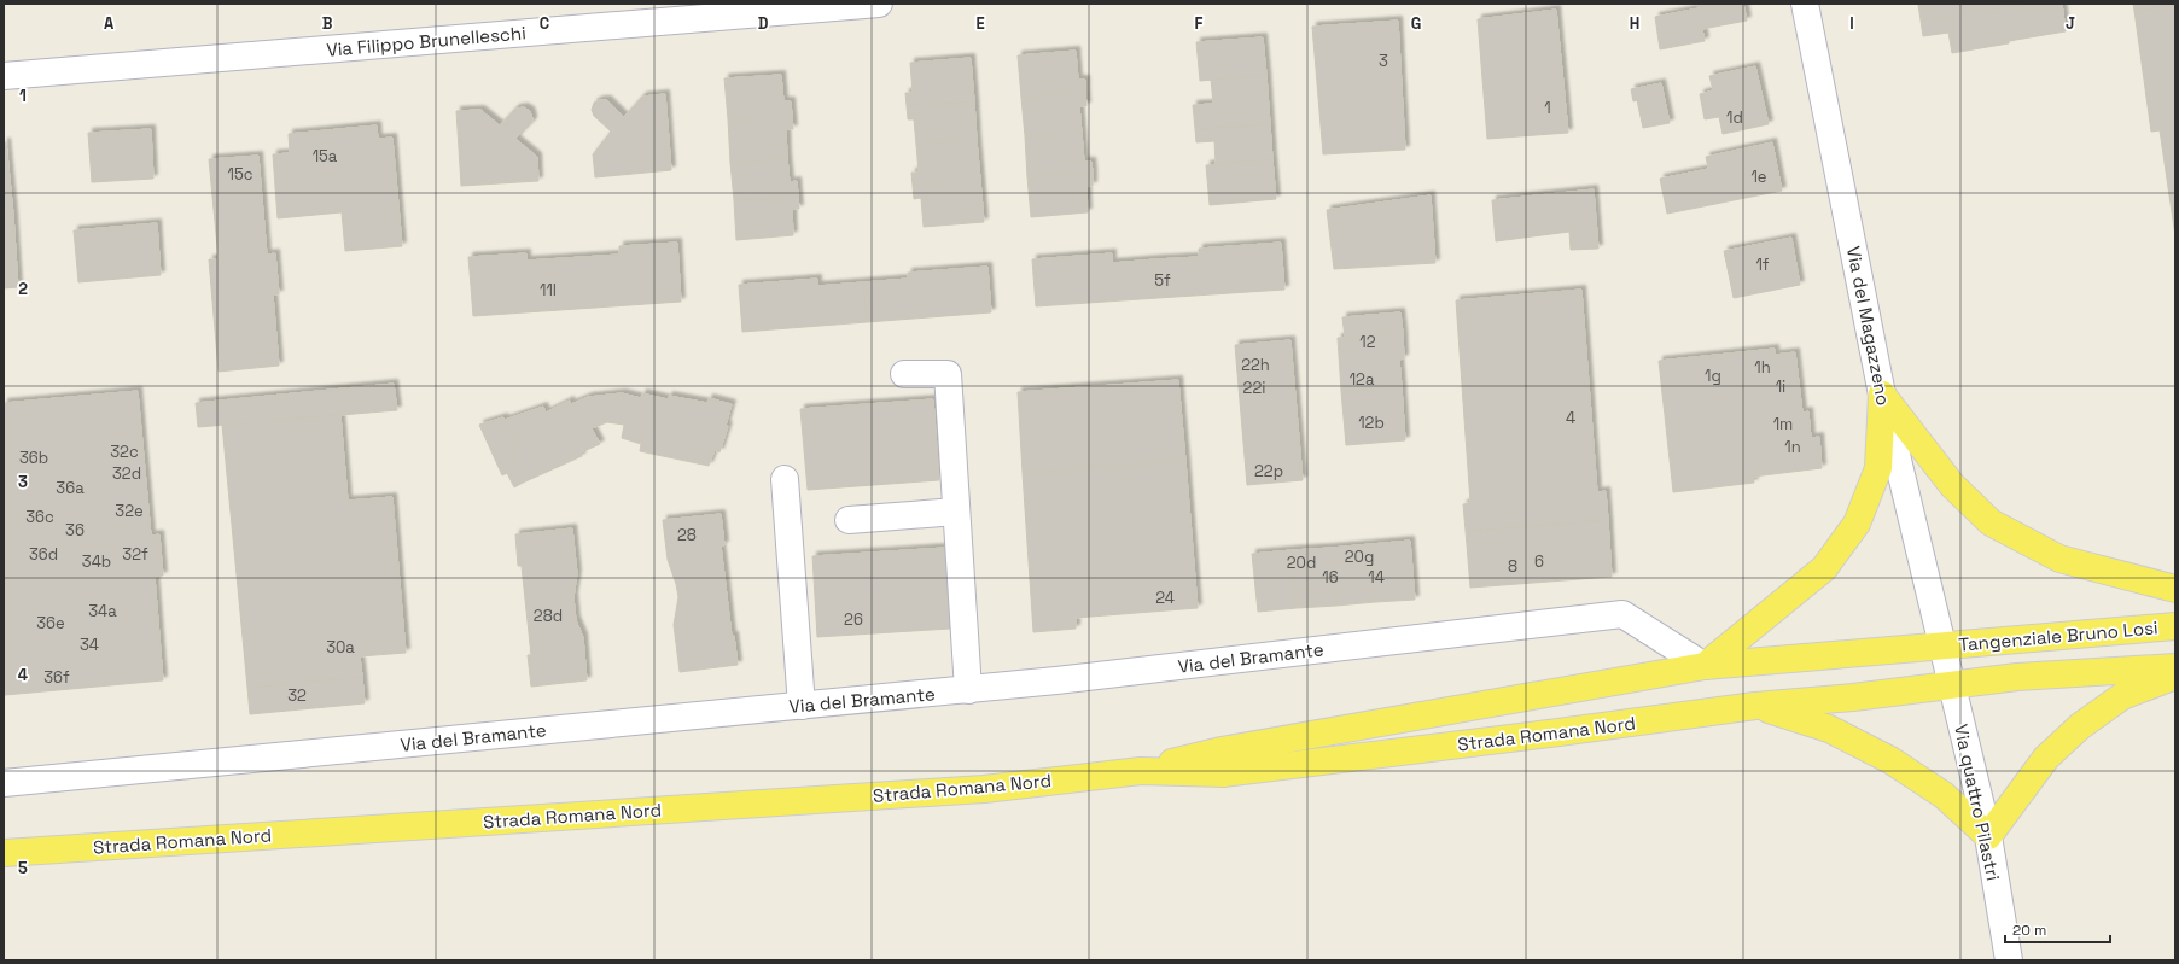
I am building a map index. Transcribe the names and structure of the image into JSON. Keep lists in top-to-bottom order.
{
  "streets": {
    "main road": ["Tangenziale Bruno Losi", "Strada Romana Nord"],
    "street": [
      "Via Filippo Brunelleschi",
      "Via del Magazzeno",
      "Via del Bramante",
      "Via quattro Pilastri"
    ]
  },
  "crossings": [
    ["Via del Magazzeno", "Tangenziale Bruno Losi"],
    ["Via del Magazzeno", "Strada Romana Nord"],
    ["Via del Magazzeno", "Via quattro Pilastri"],
    ["Tangenziale Bruno Losi", "Strada Romana Nord"],
    ["Tangenziale Bruno Losi", "Via quattro Pilastri"],
    ["Via del Bramante", "Strada Romana Nord"],
    ["Strada Romana Nord", "Via quattro Pilastri"]
  ],
  "house_numbers": [
    "3",
    "1",
    "1d",
    "15a",
    "15c",
    "1e",
    "1f",
    "5f",
    "11l",
    "12",
    "22h",
    "1h",
    "1g",
    "12a",
    "1i",
    "22i",
    "4",
    "12b",
    "1m",
    "1n",
    "32c",
    "36b",
    "22p",
    "32d",
    "36a",
    "32e",
    "36c",
    "36",
    "28",
    "36d",
    "32f",
    "20g",
    "34b",
    "6",
    "20d",
    "8",
    "16",
    "14",
    "24",
    "34a",
    "28d",
    "26",
    "36e",
    "34",
    "30a",
    "36f",
    "32"
  ],
  "scale_bar": "20 m",
  "grid": {
    "columns": [
      "A",
      "B",
      "C",
      "D",
      "E",
      "F",
      "G",
      "H",
      "I",
      "J"
    ],
    "rows": [
      "1",
      "2",
      "3",
      "4",
      "5"
    ]
  }
}
